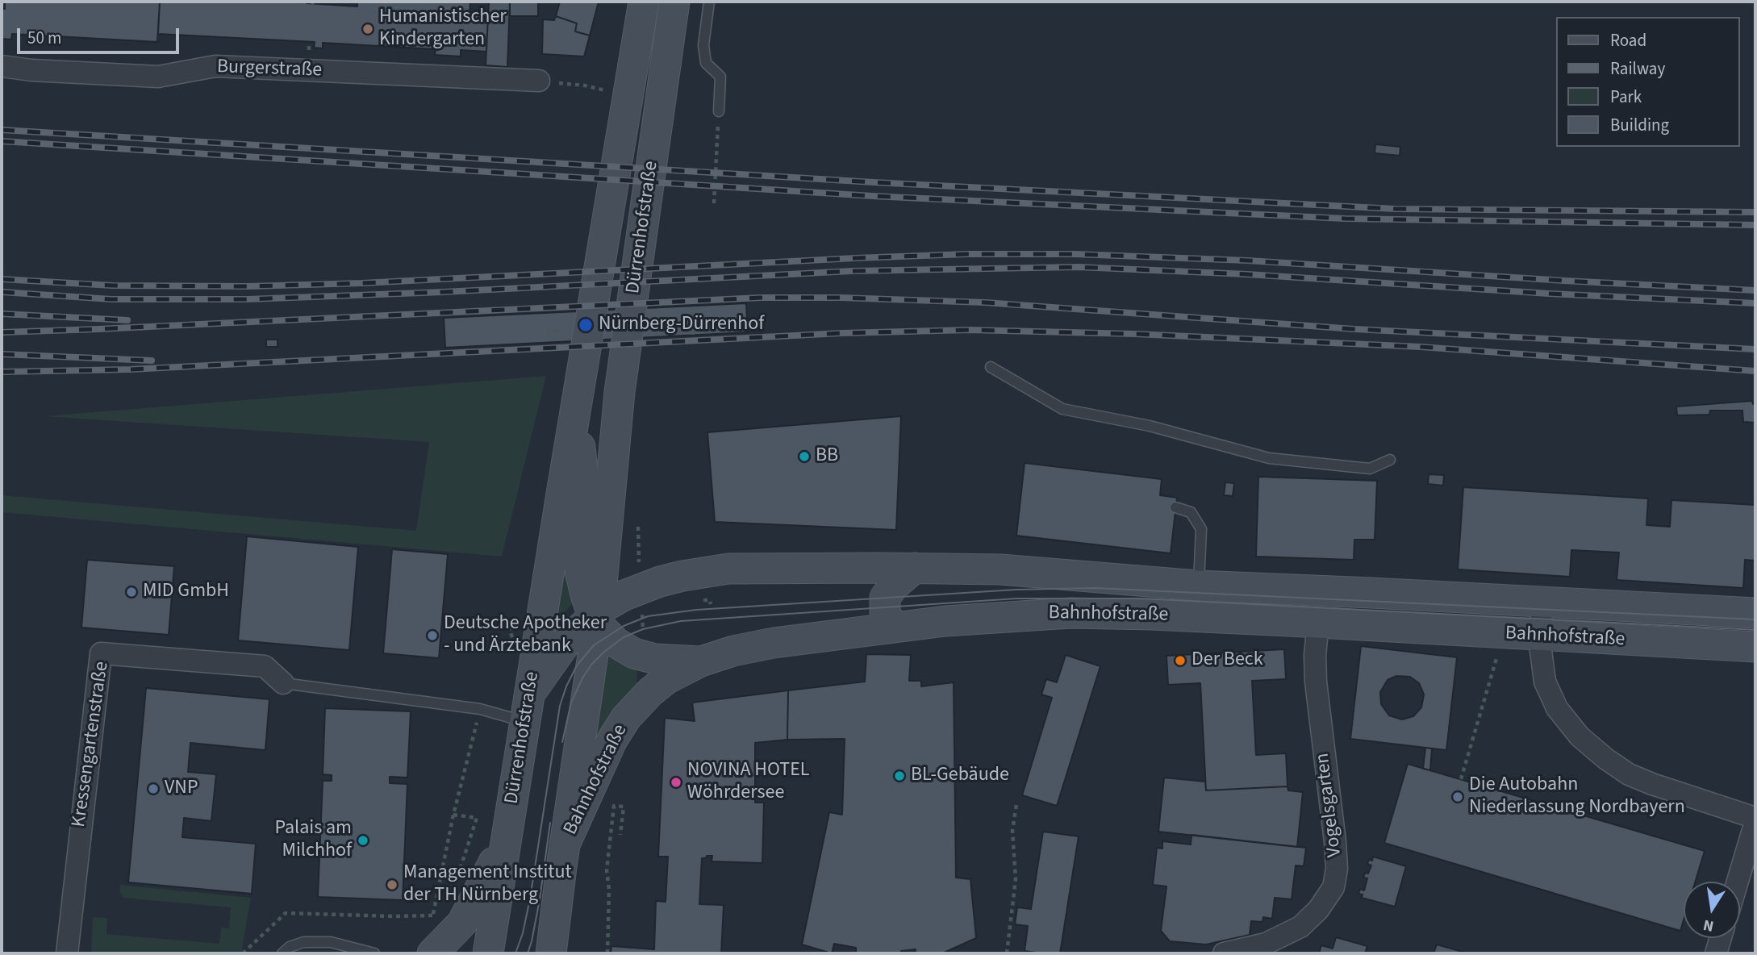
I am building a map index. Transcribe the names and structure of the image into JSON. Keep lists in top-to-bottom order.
{
  "streets": {
    "main road": ["Dürrenhofstraße", "Bahnhofstraße"],
    "street": ["Burgerstraße", "Kressengartenstraße", "Vogelsgarten"]
  },
  "crossings": [
    ["Dürrenhofstraße", "Bahnhofstraße"],
    ["Bahnhofstraße", "Vogelsgarten"]
  ],
  "places": [
    "Humanistischer Kindergarten",
    "Nürnberg-Dürrenhof",
    "BB",
    "MID GmbH",
    "Deutsche Apotheker - und Ärztebank",
    "Der Beck",
    "BL-Gebäude",
    "NOVINA HOTEL Wöhrdersee",
    "VNP",
    "Die Autobahn Niederlassung Nordbayern",
    "Palais am Milchhof",
    "Management Institut der TH Nürnberg"
  ],
  "legend": [
    "Road",
    "Railway",
    "Park",
    "Building"
  ],
  "scale_bar": "50 m",
  "north": "bottom"
}
